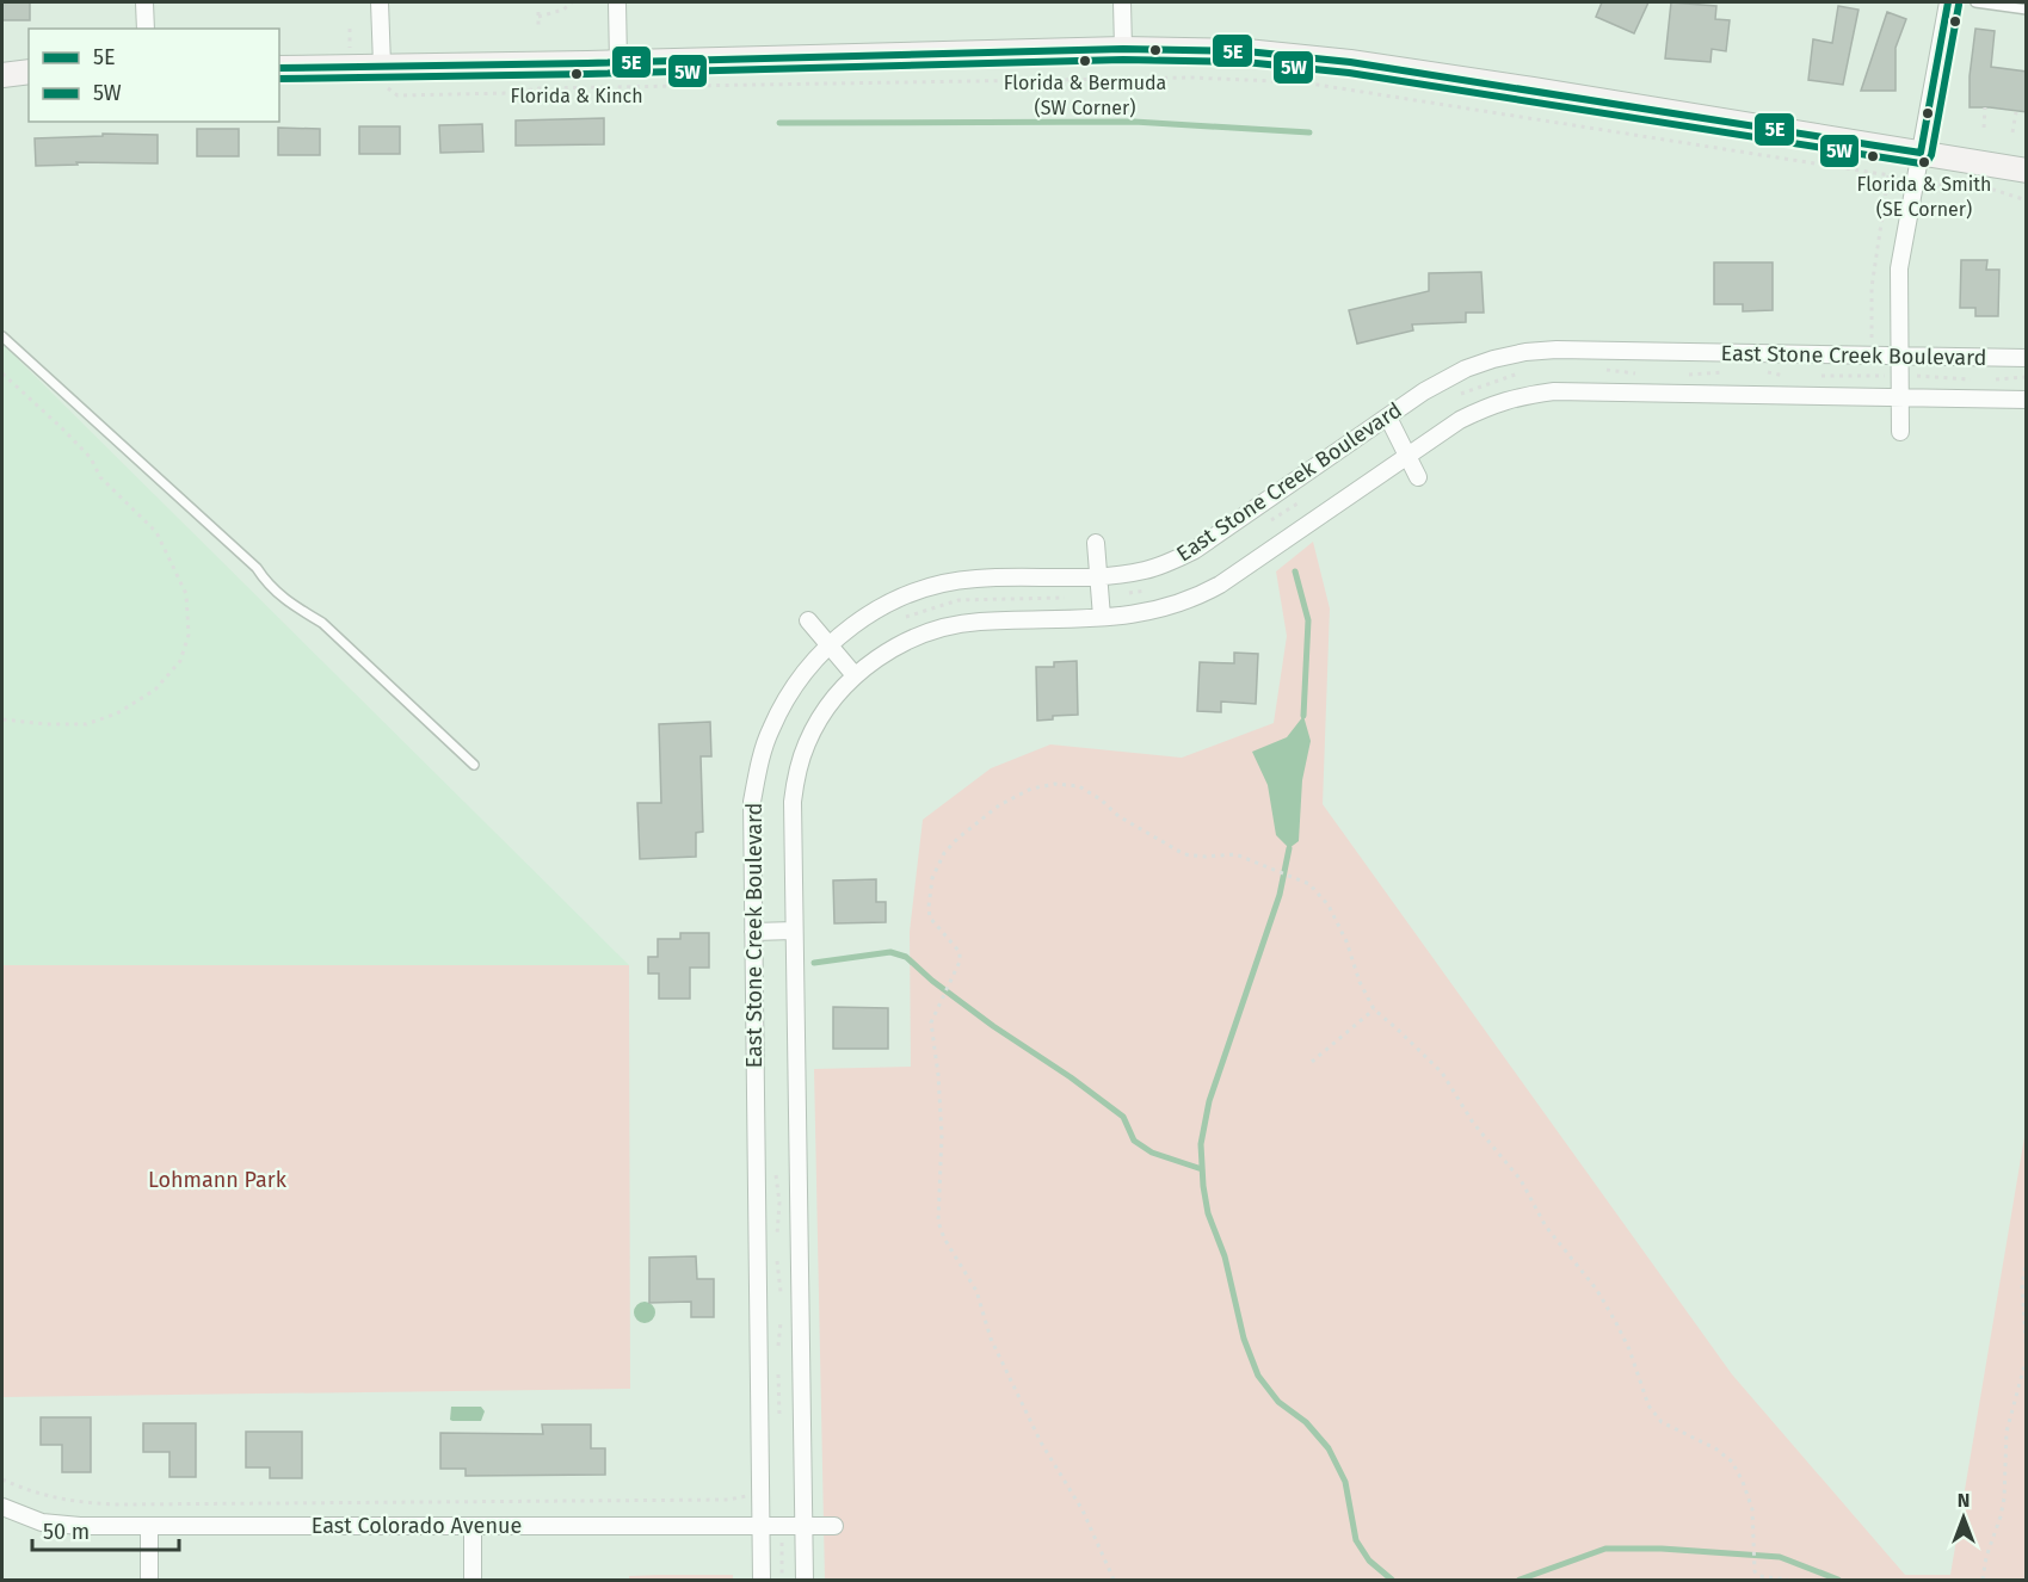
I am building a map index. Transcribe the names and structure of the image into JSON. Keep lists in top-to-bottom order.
{
  "streets": {
    "street": ["East Stone Creek Boulevard", "East Colorado Avenue"]
  },
  "crossings": [
    ["East Stone Creek Boulevard", "East Colorado Avenue"]
  ],
  "parks": ["Lohmann Park"],
  "places": ["Florida & Bermuda (SW Corner)", "Florida & Kinch", "Florida & Smith (SE Corner)"],
  "lines": ["transit line 5E", "transit line 5W"],
  "legend": ["5E", "5W"],
  "scale_bar": "50 m",
  "north": "top"
}
